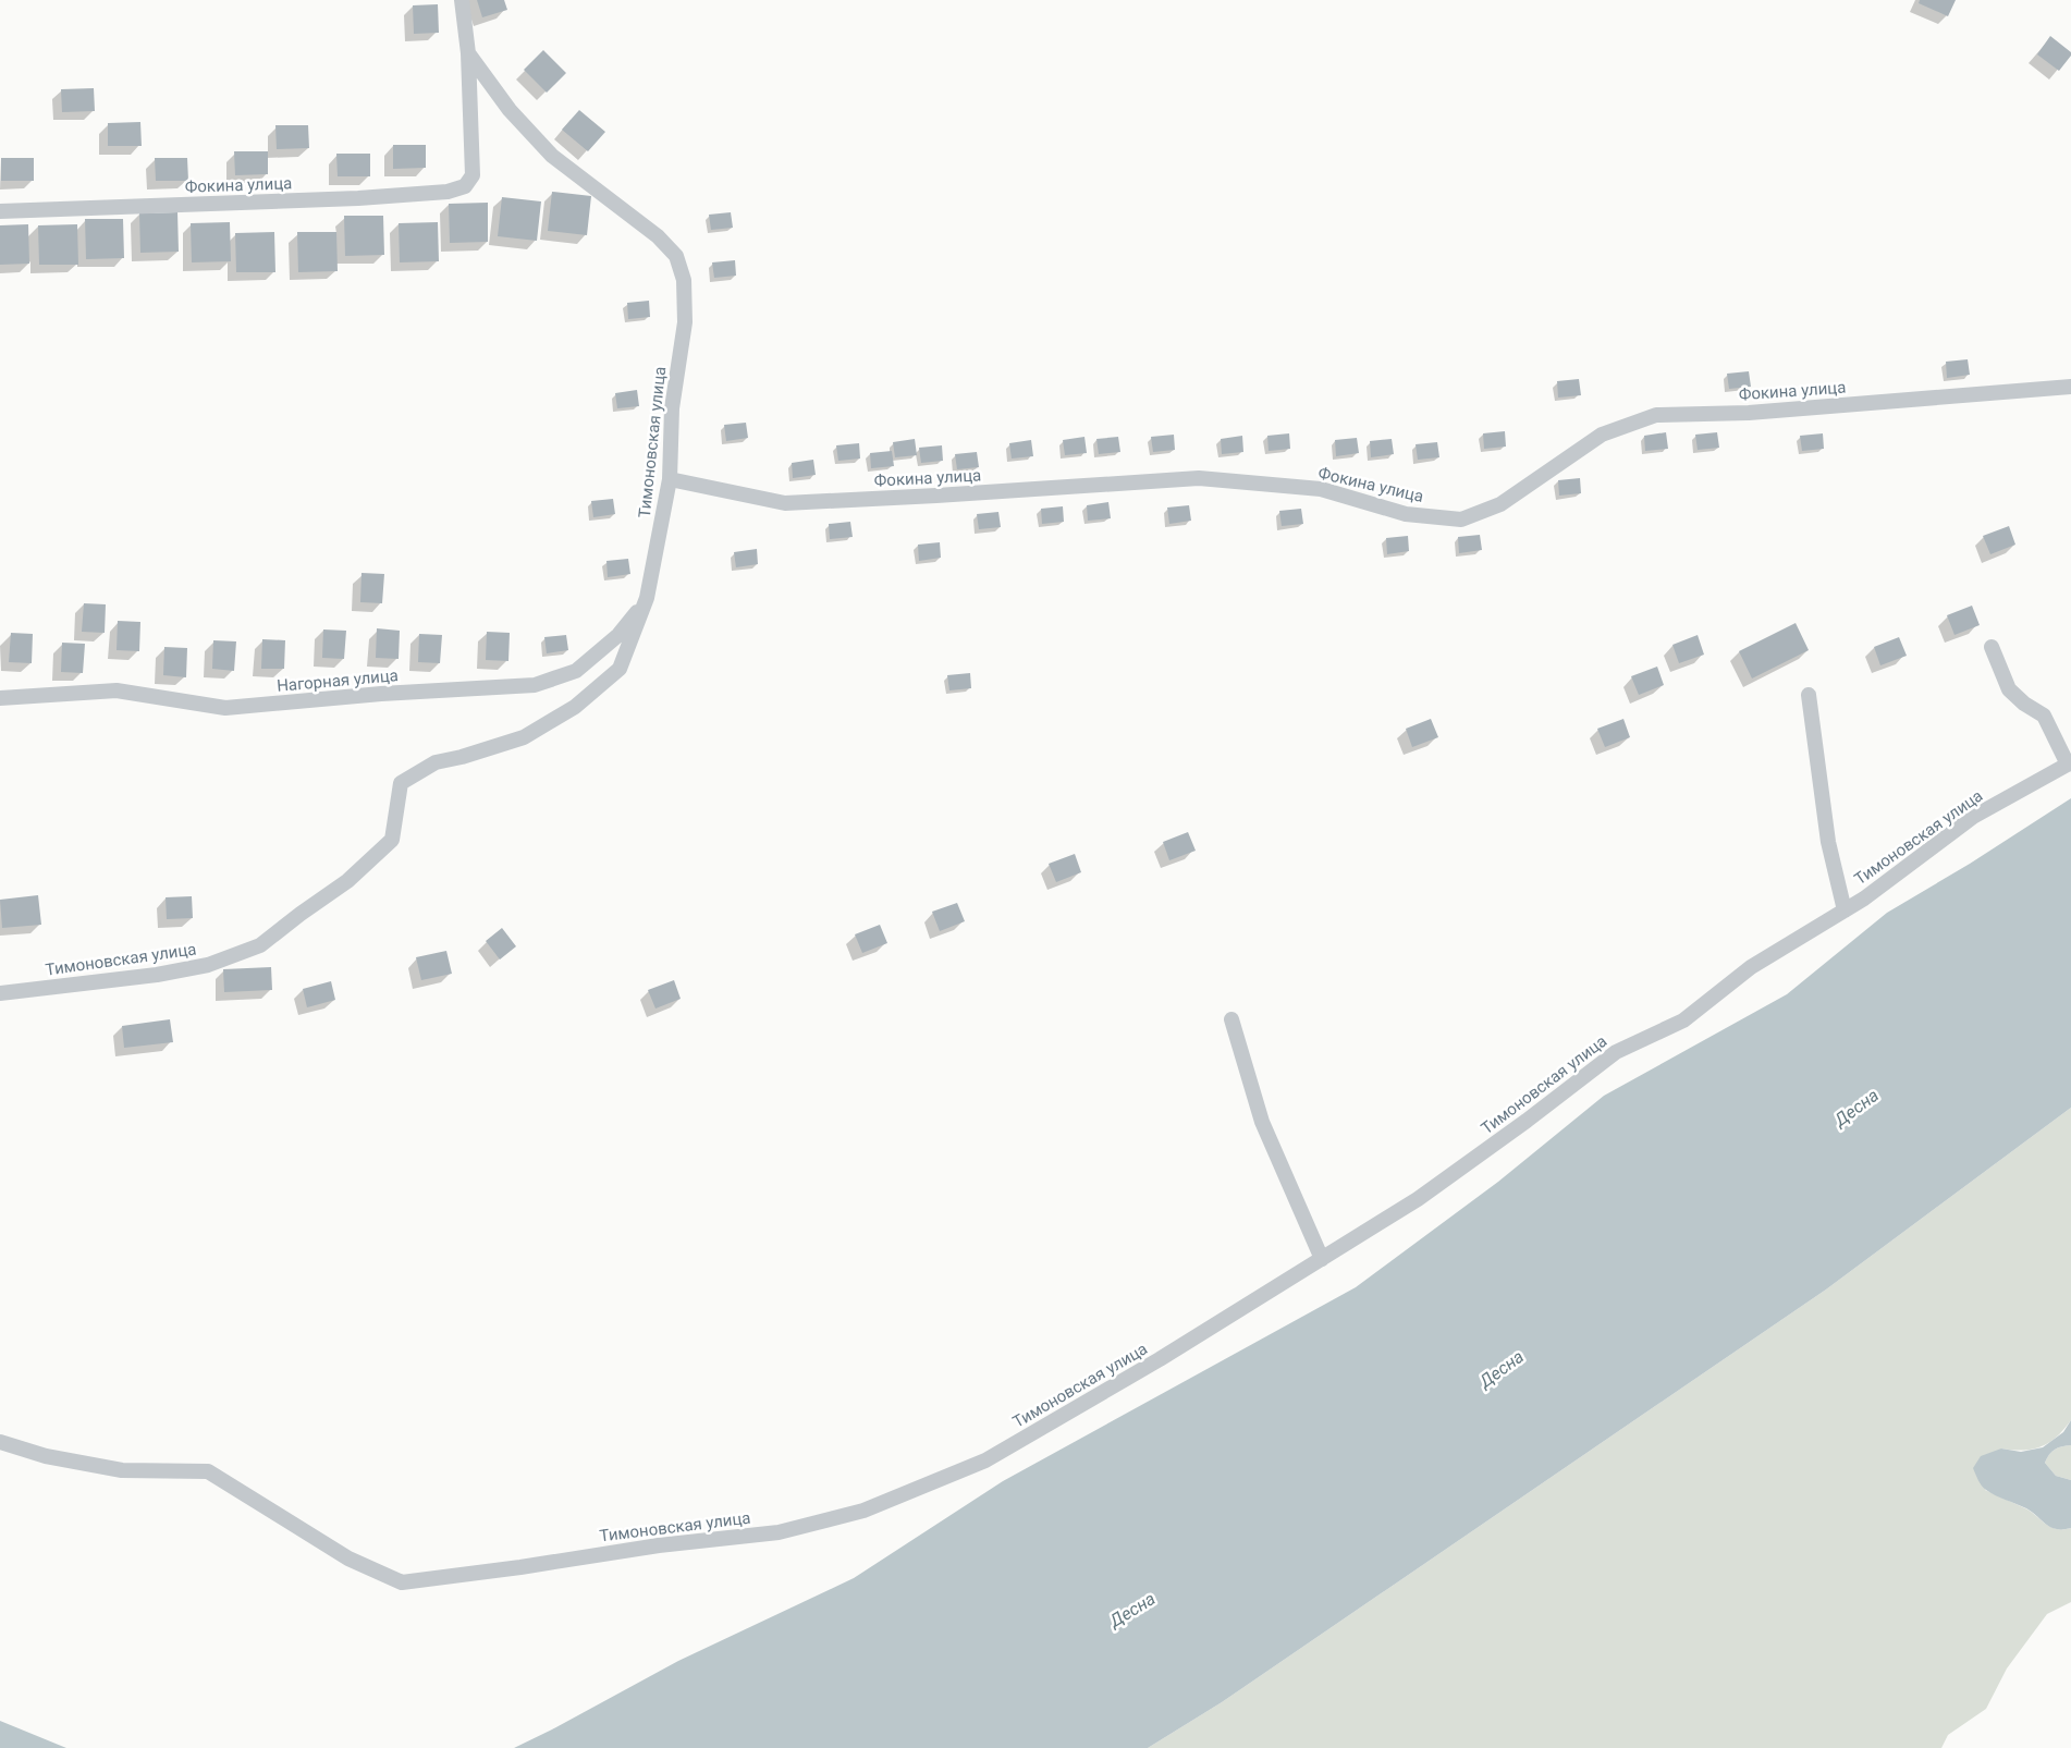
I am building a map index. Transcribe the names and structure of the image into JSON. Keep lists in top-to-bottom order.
{
  "streets": {
    "street": ["Фокина улица", "Тимоновская улица", "Нагорная улица"]
  },
  "crossings": [
    ["Фокина улица", "Тимоновская улица"],
    ["Тимоновская улица", "Нагорная улица"]
  ],
  "water": ["Десна"]
}
